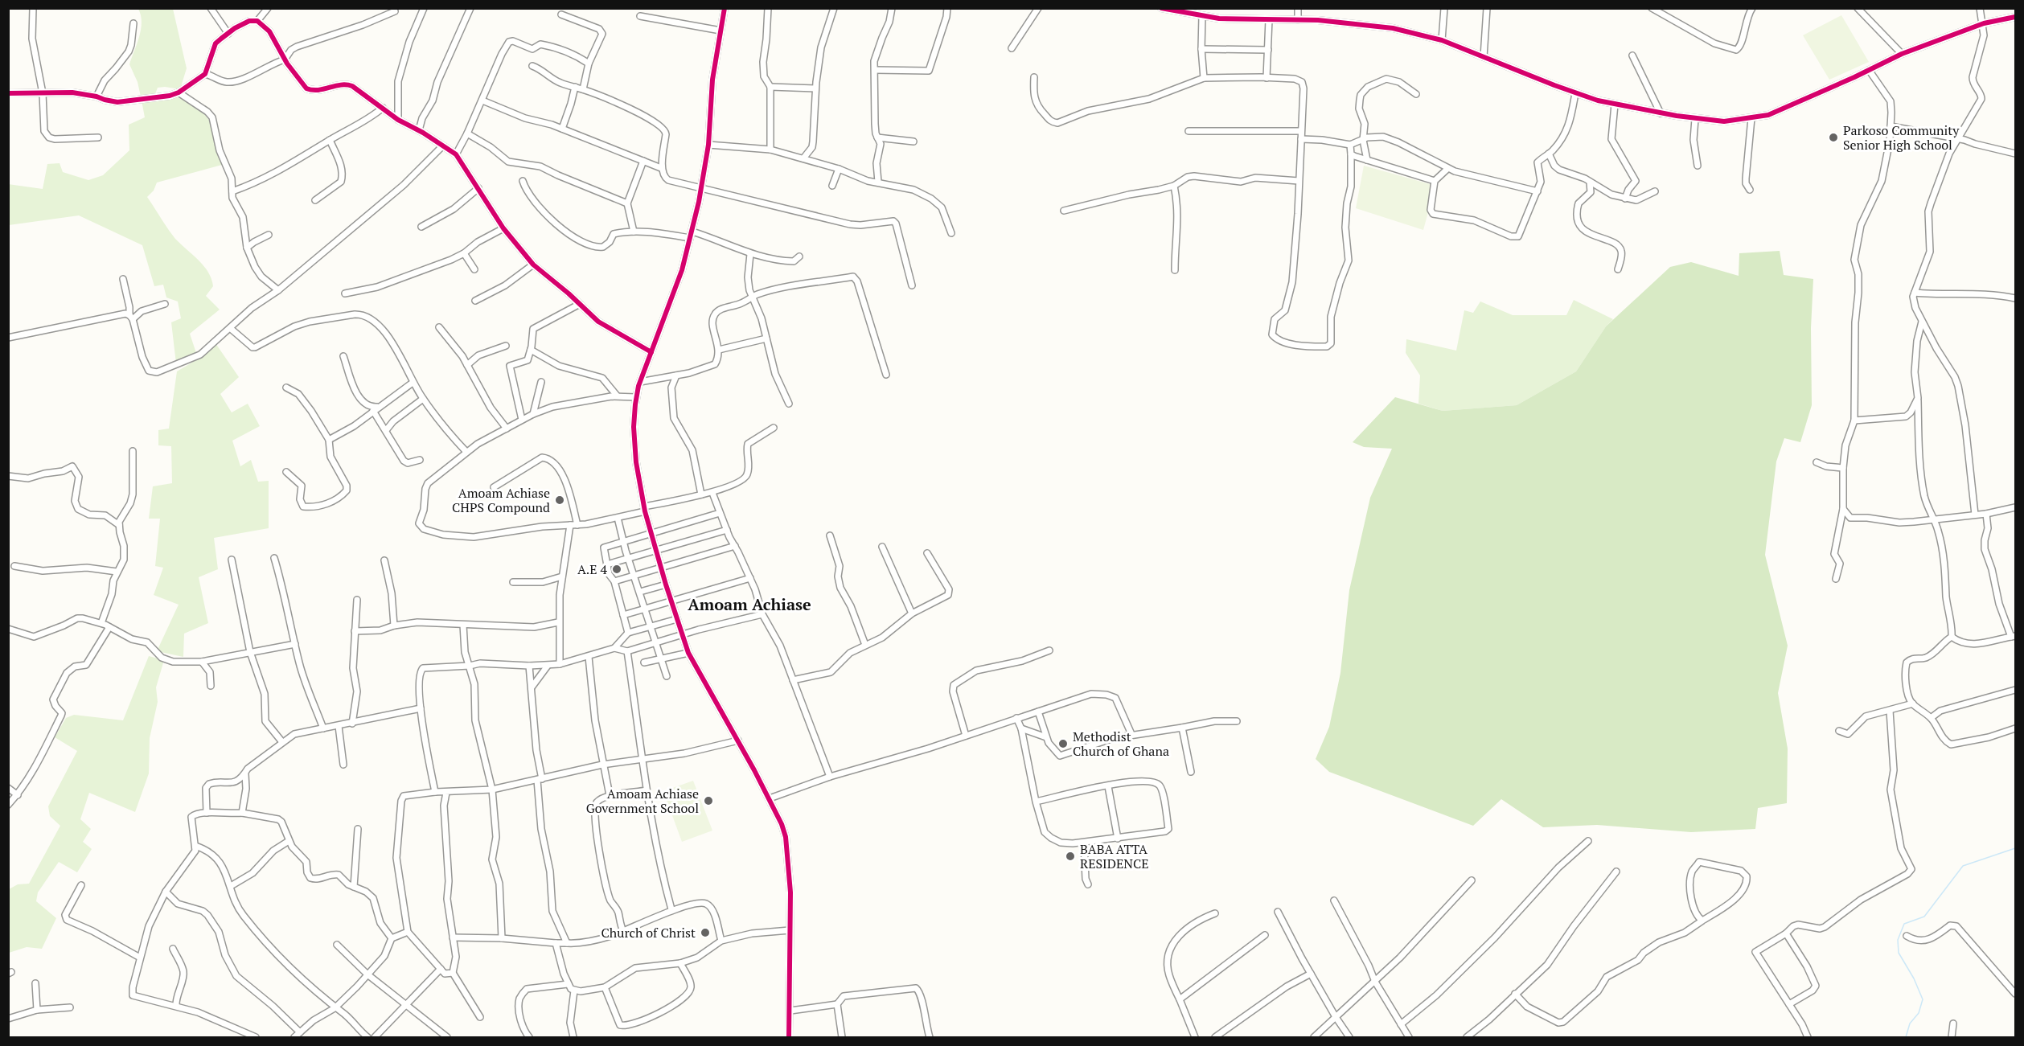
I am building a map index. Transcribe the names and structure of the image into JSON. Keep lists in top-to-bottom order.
{
  "districts": ["Amoam Achiase"],
  "places": [
    "Parkoso Community Senior High School",
    "Amoam Achiase CHPS Compound",
    "A.E 4",
    "Methodist Church of Ghana",
    "Amoam Achiase Government School",
    "BABA ATTA RESIDENCE",
    "Church of Christ"
  ]
}
